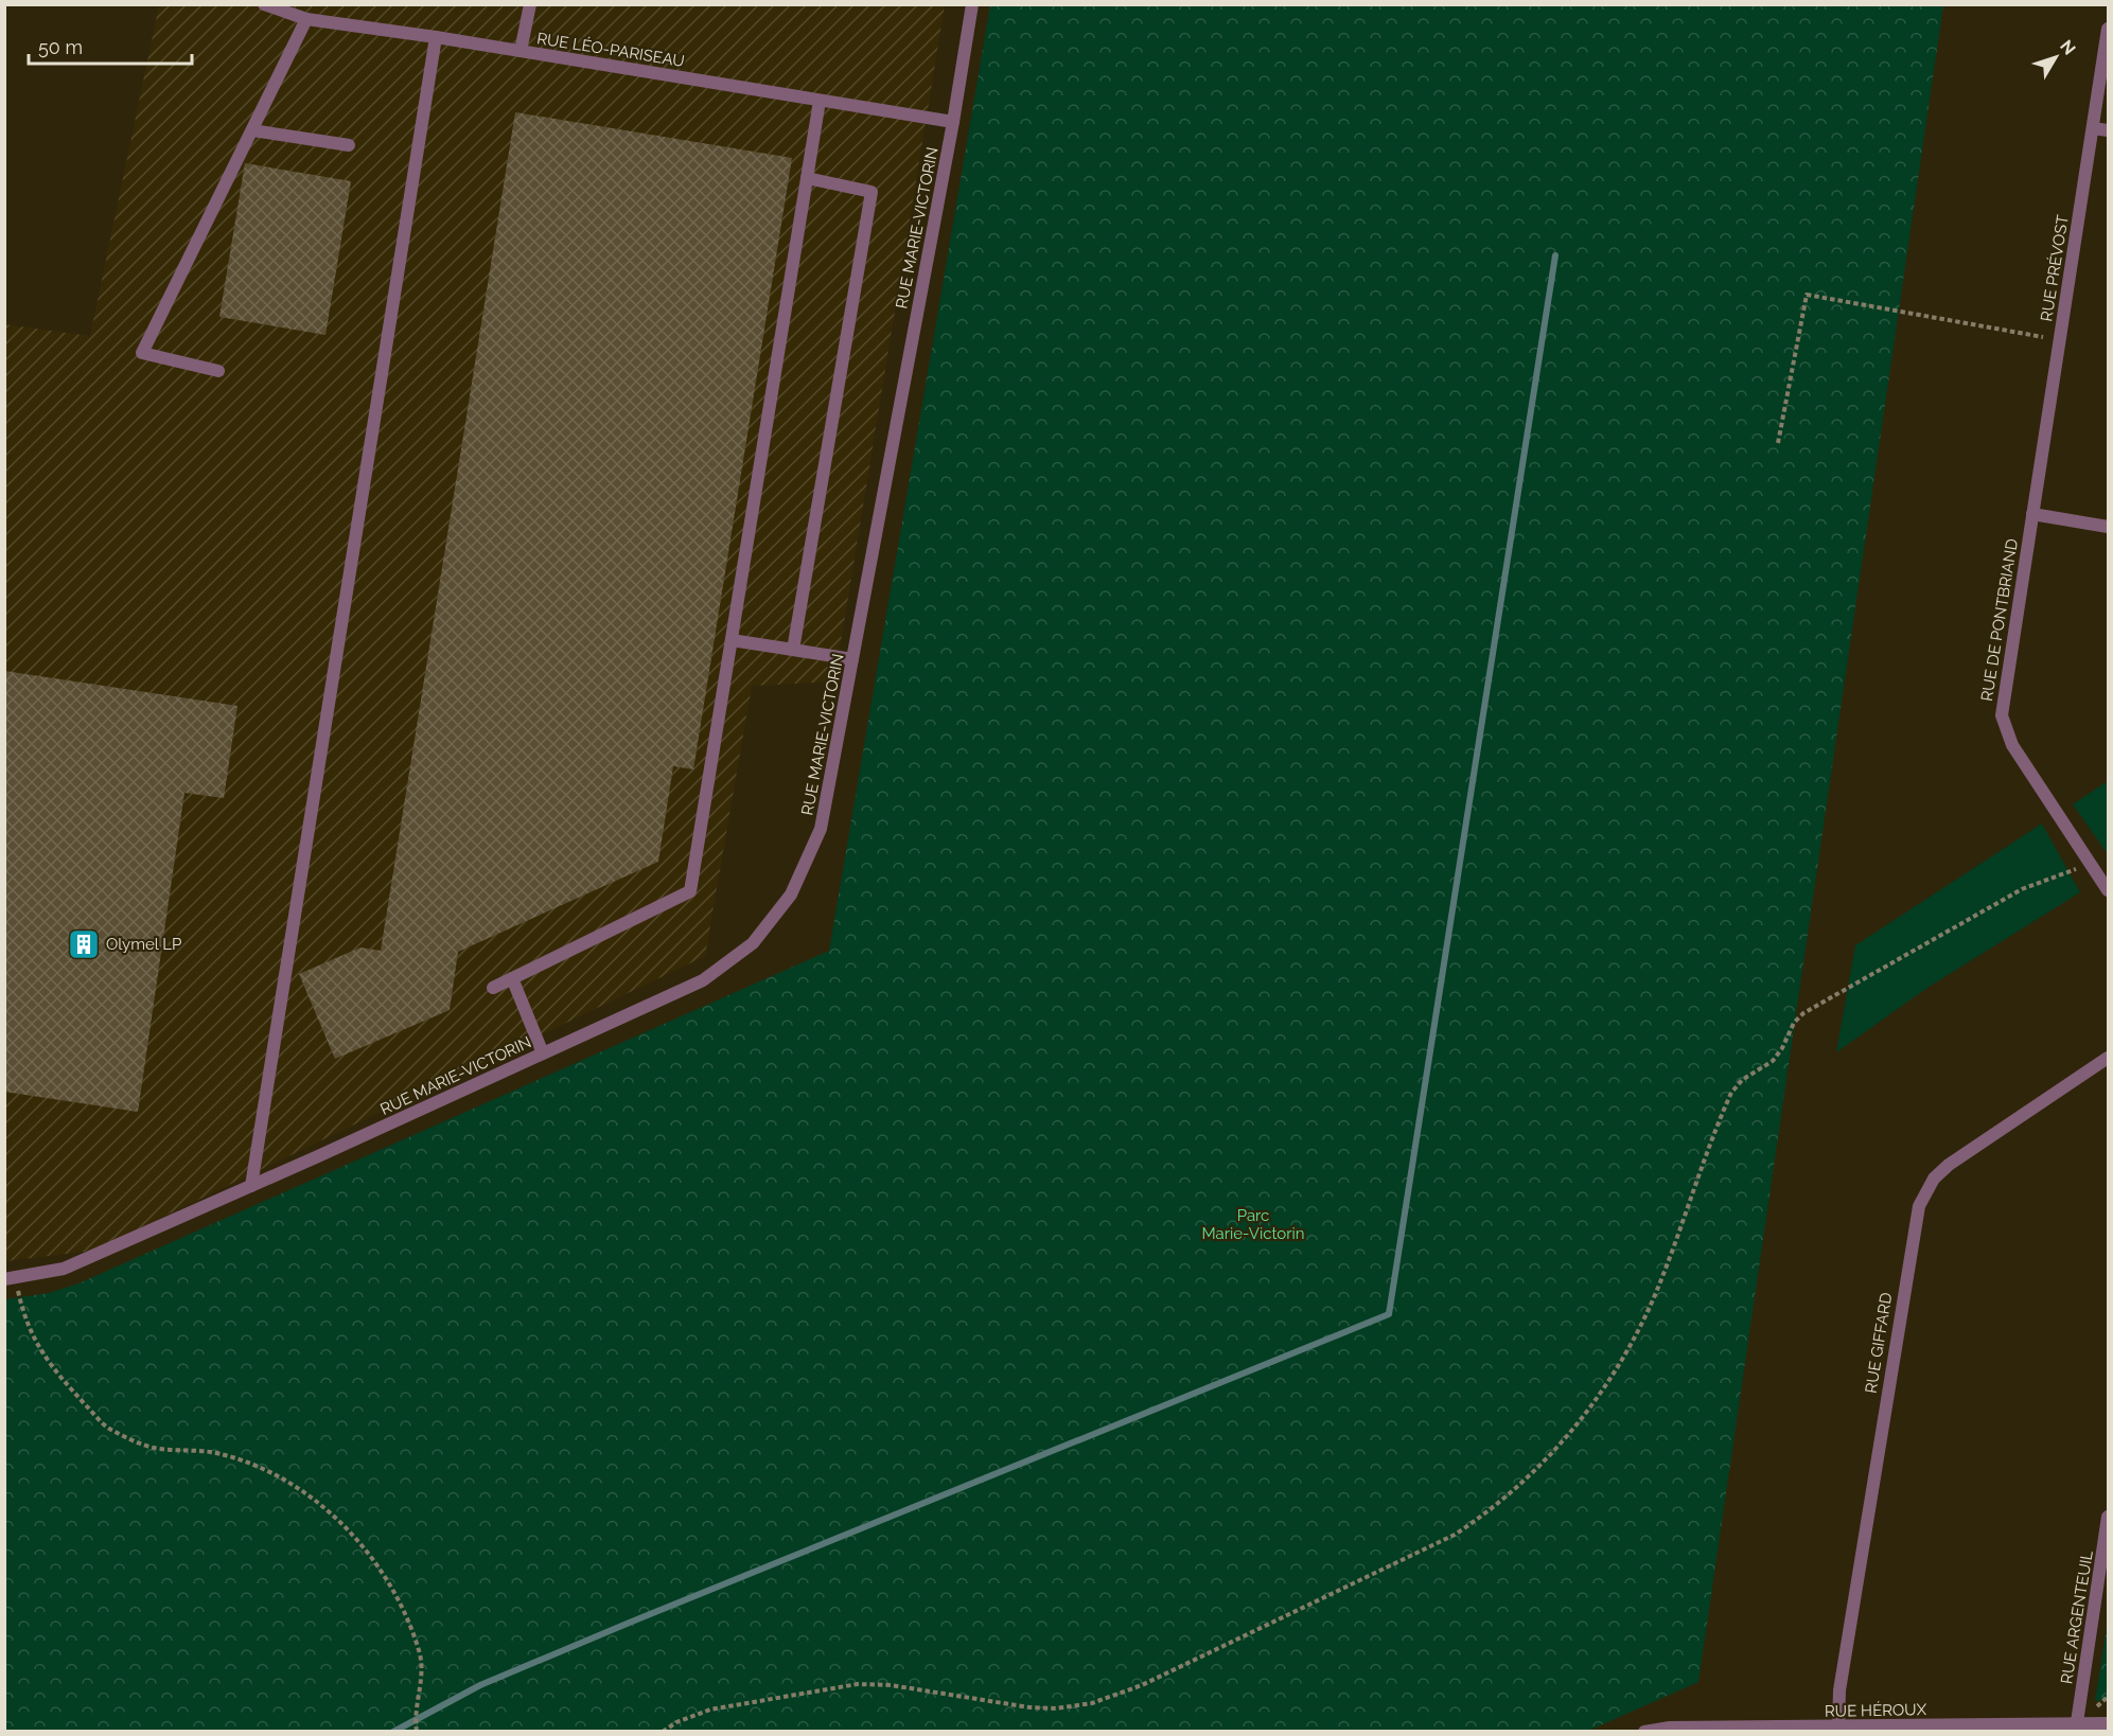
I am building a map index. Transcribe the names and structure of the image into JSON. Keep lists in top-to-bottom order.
{
  "streets": {
    "street": [
      "RUE LÉO-PARISEAU",
      "RUE MARIE-VICTORIN",
      "RUE PRÉVOST",
      "RUE DE PONTBRIAND",
      "RUE GIFFARD",
      "RUE ARGENTEUIL",
      "RUE HÉROUX"
    ]
  },
  "crossings": [
    ["RUE LÉO-PARISEAU", "RUE MARIE-VICTORIN"],
    ["RUE PRÉVOST", "RUE DE PONTBRIAND"],
    ["RUE GIFFARD", "RUE HÉROUX"],
    ["RUE ARGENTEUIL", "RUE HÉROUX"]
  ],
  "parks": ["Parc Marie-Victorin"],
  "places": {
    "building": ["Olymel LP"]
  },
  "scale_bar": "50 m",
  "north": "top right"
}
